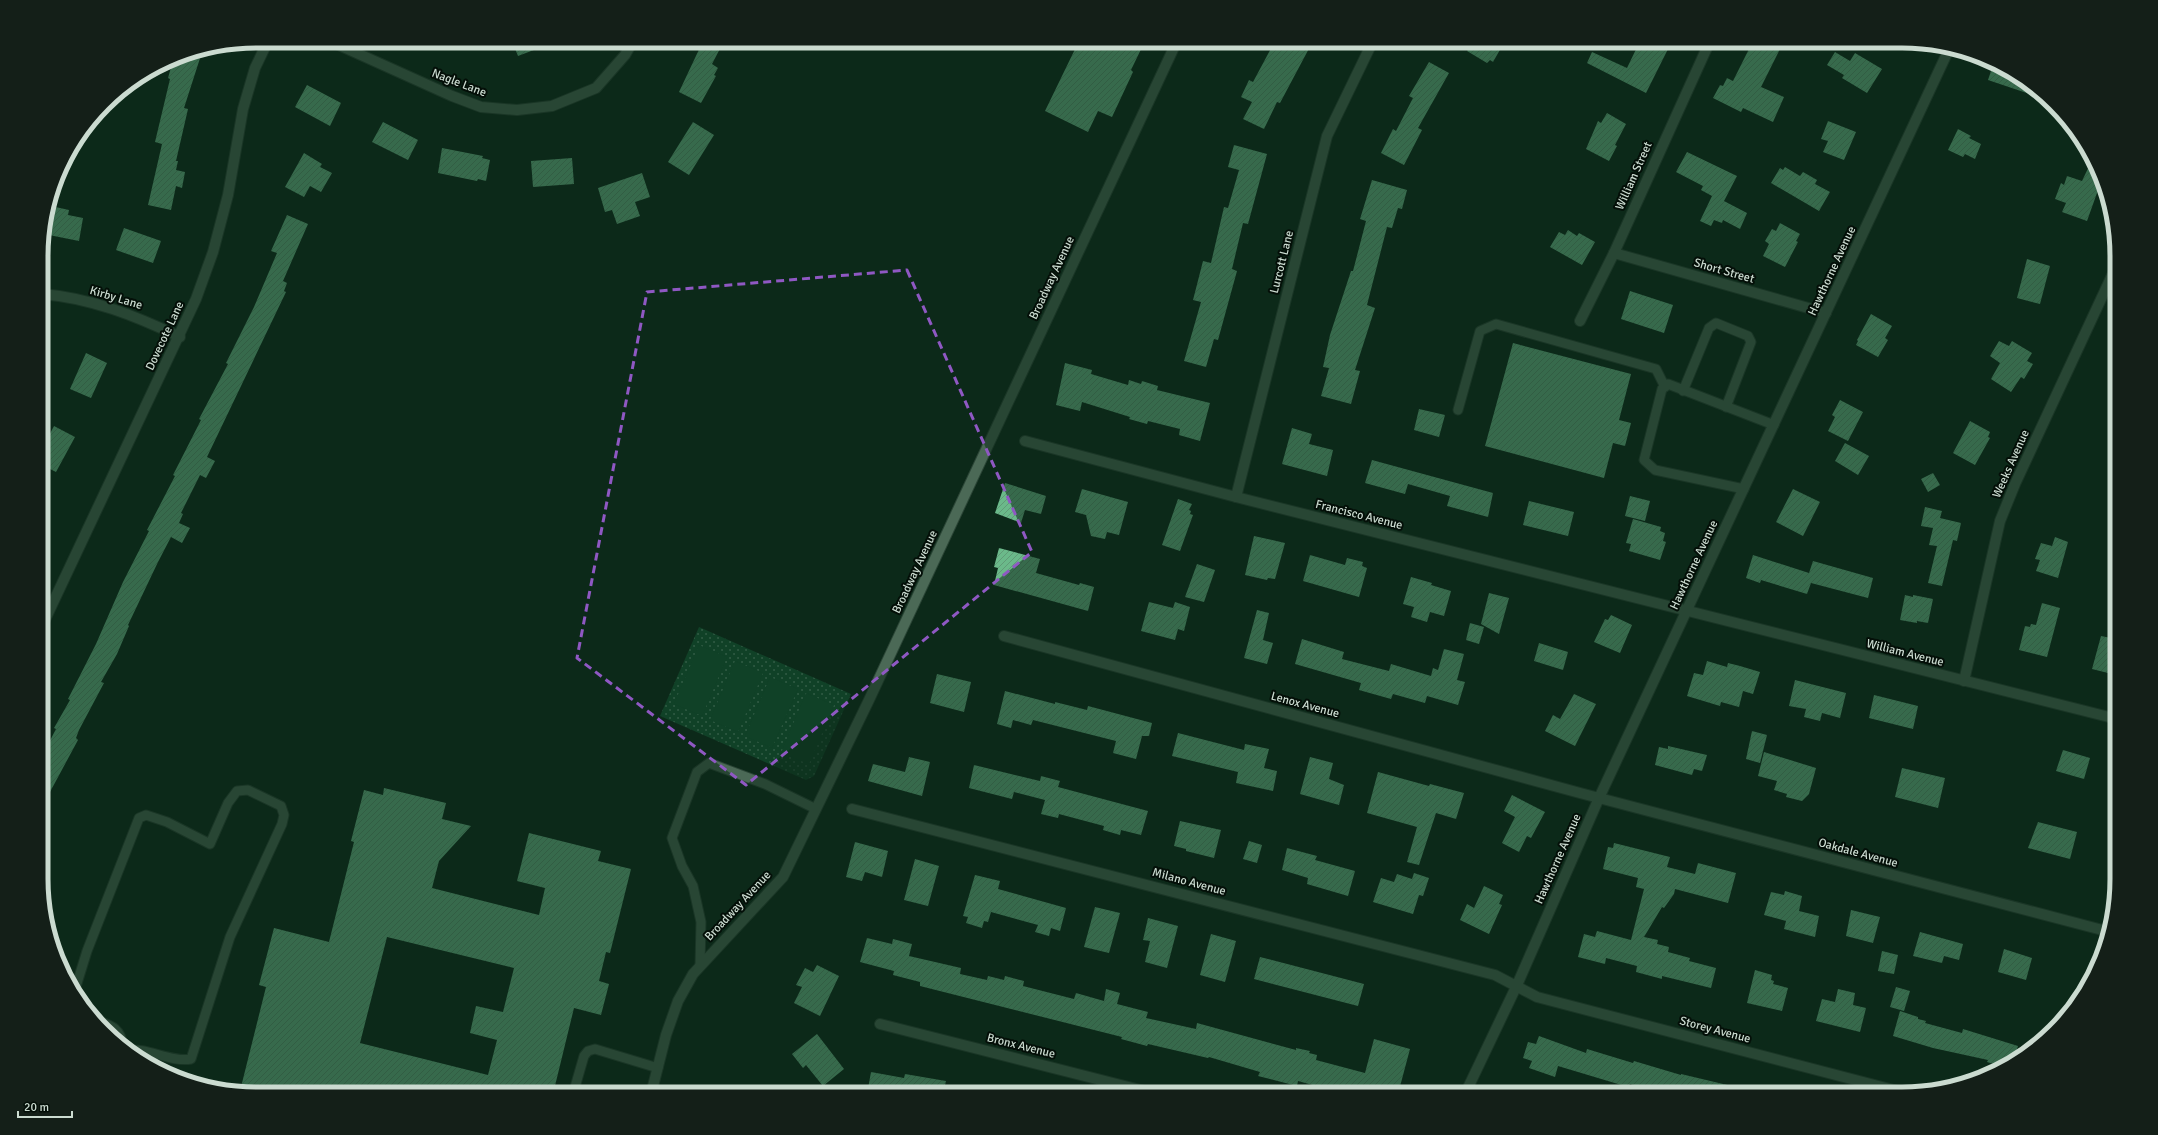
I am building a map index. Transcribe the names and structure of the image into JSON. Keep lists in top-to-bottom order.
{
  "streets": {
    "street": [
      "Nagle Lane",
      "William Street",
      "Lurcott Lane",
      "Short Street",
      "Hawthorne Avenue",
      "Broadway Avenue",
      "Kirby Lane",
      "Dovecote Lane",
      "Weeks Avenue",
      "Francisco Avenue",
      "William Avenue",
      "Lenox Avenue",
      "Oakdale Avenue",
      "Milano Avenue",
      "Storey Avenue",
      "Bronx Avenue"
    ]
  },
  "crossings": [
    ["William Street", "Short Street"],
    ["Lurcott Lane", "Francisco Avenue"],
    ["Short Street", "Hawthorne Avenue"],
    ["Hawthorne Avenue", "Francisco Avenue"],
    ["Hawthorne Avenue", "William Avenue"],
    ["Hawthorne Avenue", "Lenox Avenue"],
    ["Hawthorne Avenue", "Oakdale Avenue"],
    ["Hawthorne Avenue", "Milano Avenue"],
    ["Hawthorne Avenue", "Storey Avenue"],
    ["Kirby Lane", "Dovecote Lane"],
    ["Weeks Avenue", "William Avenue"],
    ["Francisco Avenue", "William Avenue"],
    ["Lenox Avenue", "Oakdale Avenue"],
    ["Milano Avenue", "Storey Avenue"]
  ],
  "scale_bar": "20 m"
}
